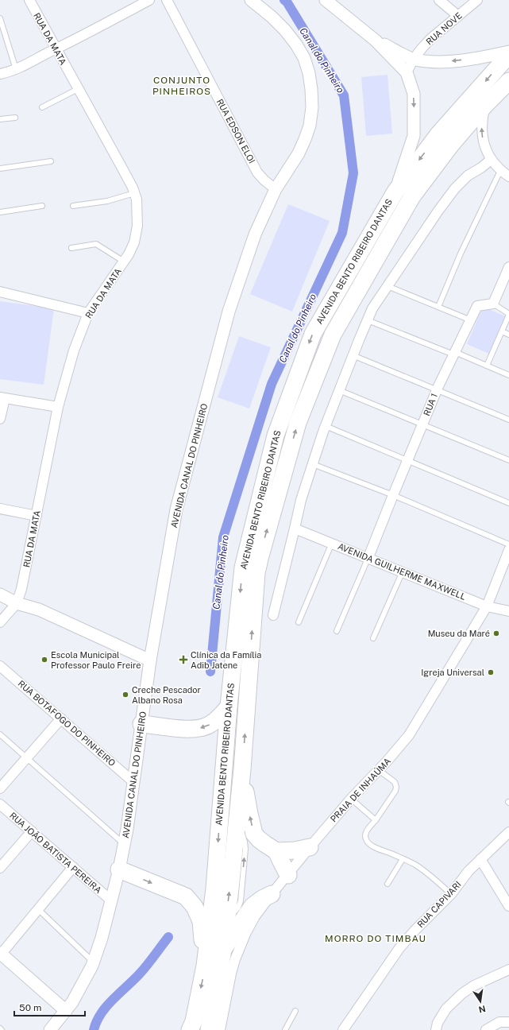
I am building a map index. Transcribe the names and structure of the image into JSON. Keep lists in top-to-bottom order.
{
  "streets": {
    "highway": ["AVENIDA BENTO RIBEIRO DANTAS"],
    "street": [
      "RUA NOVE",
      "RUA DA MATA",
      "RUA EDSON ELOI",
      "RUA 1",
      "AVENIDA CANAL DO PINHEIRO",
      "AVENIDA GUILHERME MAXWELL",
      "RUA BOTAFOGO DO PINHEIRO",
      "PRAIA DE INHAÚMA",
      "RUA JOÃO BATISTA PEREIRA",
      "RUA CAPIVARI"
    ]
  },
  "crossings": [
    ["RUA EDSON ELOI", "AVENIDA CANAL DO PINHEIRO"],
    ["AVENIDA BENTO RIBEIRO DANTAS", "PRAIA DE INHAÚMA"],
    ["RUA 1", "AVENIDA GUILHERME MAXWELL"],
    ["AVENIDA CANAL DO PINHEIRO", "RUA BOTAFOGO DO PINHEIRO"],
    ["AVENIDA CANAL DO PINHEIRO", "RUA JOÃO BATISTA PEREIRA"],
    ["AVENIDA GUILHERME MAXWELL", "PRAIA DE INHAÚMA"]
  ],
  "districts": ["CONJUNTO PINHEIROS", "MORRO DO TIMBAU"],
  "water": ["Canal do Pinheiro"],
  "places": {
    "other": [
      "Museu da Maré",
      "Escola Municipal Professor Paulo Freire",
      "Igreja Universal",
      "Creche Pescador Albano Rosa"
    ],
    "health": ["Clínica da Família Adib Jatene"]
  },
  "scale_bar": "50 m",
  "north": "bottom"
}
